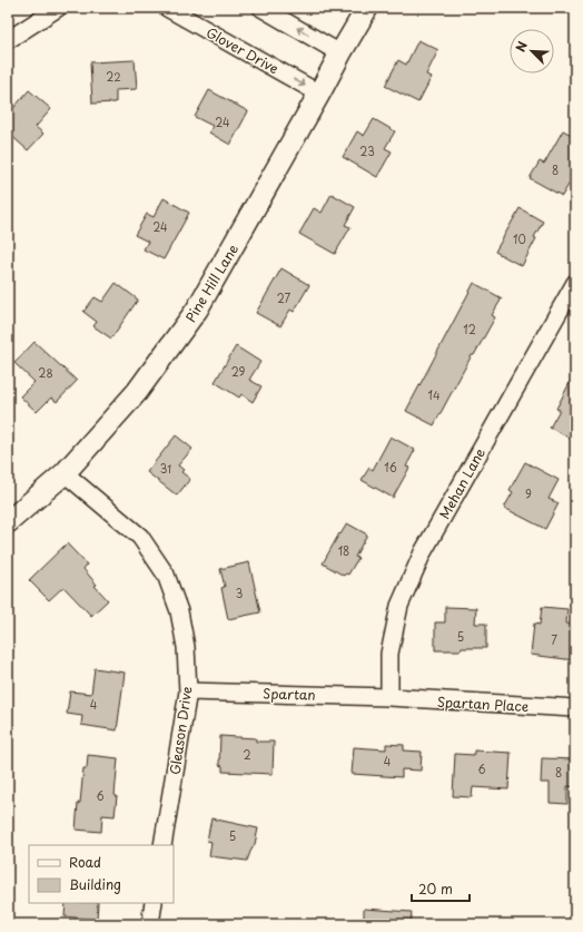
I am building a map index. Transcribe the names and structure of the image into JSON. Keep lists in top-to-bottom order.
{
  "streets": {
    "street": [
      "Glover Drive",
      "Pine Hill Lane",
      "Mehan Lane",
      "Spartan",
      "Spartan Place",
      "Gleason Drive"
    ]
  },
  "crossings": [
    ["Glover Drive", "Pine Hill Lane"],
    ["Pine Hill Lane", "Gleason Drive"],
    ["Mehan Lane", "Spartan"],
    ["Mehan Lane", "Spartan Place"],
    ["Spartan", "Spartan Place"],
    ["Spartan", "Gleason Drive"]
  ],
  "house_numbers": [
    "22",
    "24",
    "23",
    "8",
    "24",
    "10",
    "27",
    "12",
    "29",
    "28",
    "14",
    "16",
    "31",
    "9",
    "18",
    "3",
    "5",
    "7",
    "4",
    "2",
    "4",
    "6",
    "8",
    "6",
    "5"
  ],
  "legend": ["Road", "Building"],
  "scale_bar": "20 m",
  "north": "top left"
}
